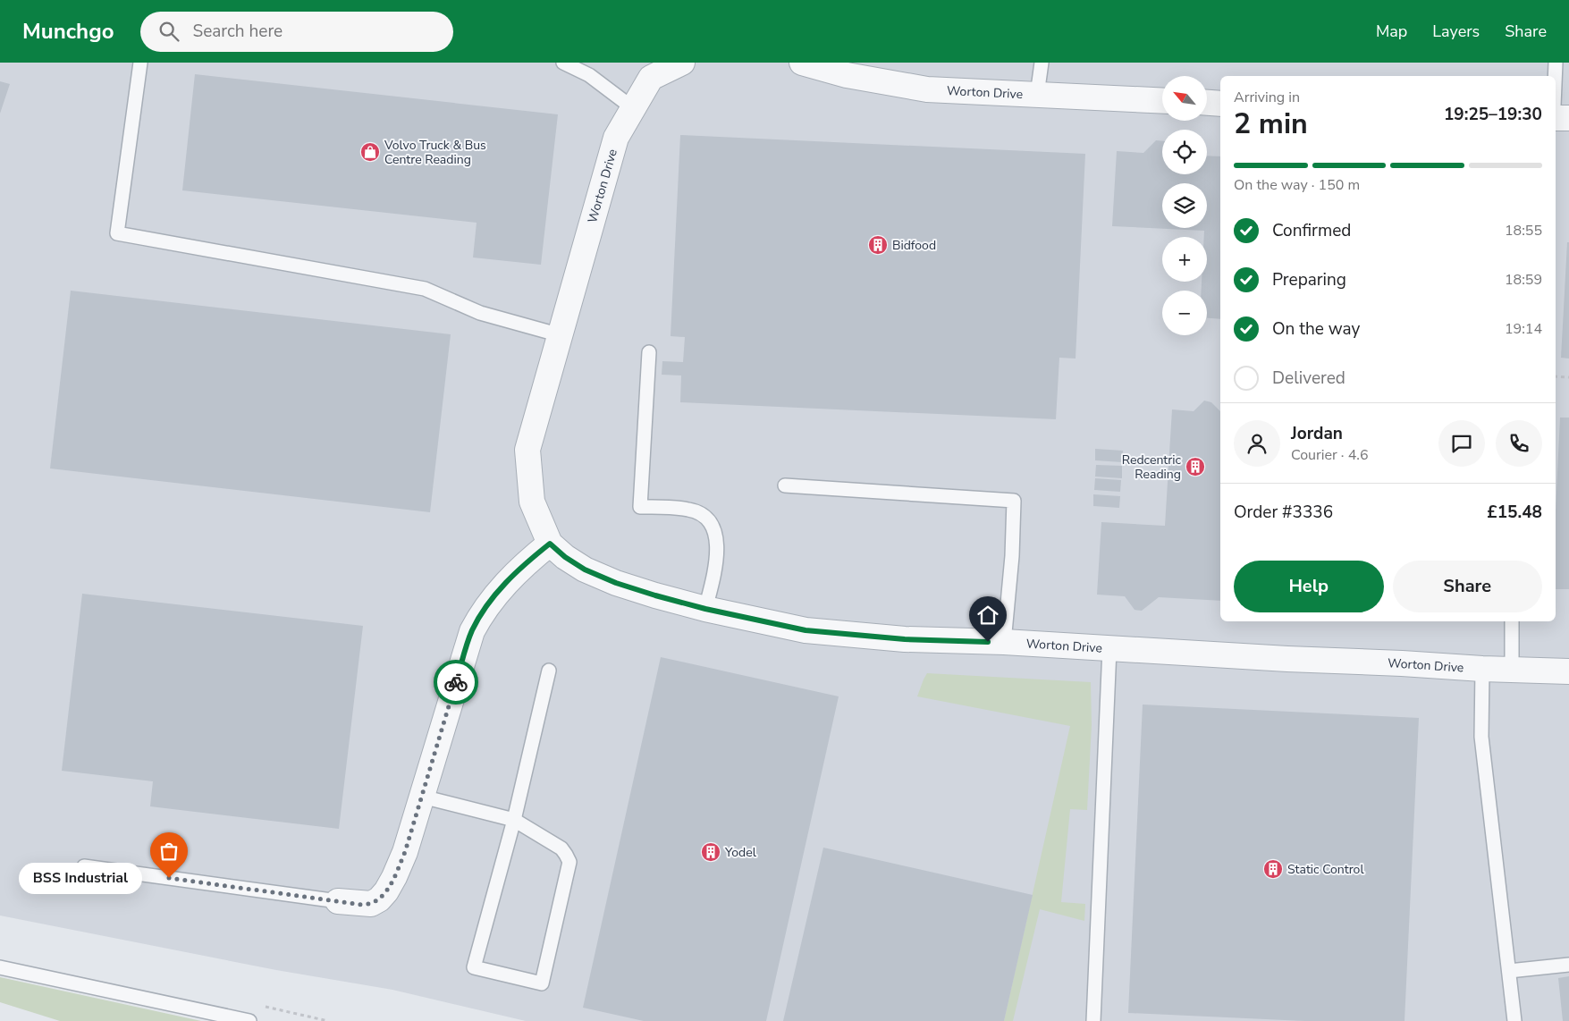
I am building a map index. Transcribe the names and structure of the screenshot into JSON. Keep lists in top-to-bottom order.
{
  "streets": {
    "street": ["Worton Drive"]
  },
  "places": {
    "shop": ["Volvo Truck & Bus Centre Reading"],
    "building": [
      "Bidfood",
      "Redcentric Reading",
      "Yodel",
      "Static Control"
    ],
    "other": ["BSS Industrial"]
  },
  "north": "top left",
  "page": {
    "header": "Munchgo",
    "search": "Search here",
    "nav": ["Map", "Layers", "Share"],
    "map_buttons": ["+", "−"],
    "heading": ["2 min", "Arriving in", "19:25–19:30"],
    "panel": [
      "Jordan",
      "Courier · 4.6",
      "Order #3336",
      "£15.48"
    ],
    "bar": "On the way · 150 m",
    "list": [
      ["Confirmed", "18:55"],
      ["Preparing", "18:59"],
      ["On the way", "19:14"],
      "Delivered"
    ],
    "buttons": ["Help", "Share"],
    "bubble": "BSS Industrial"
  }
}
